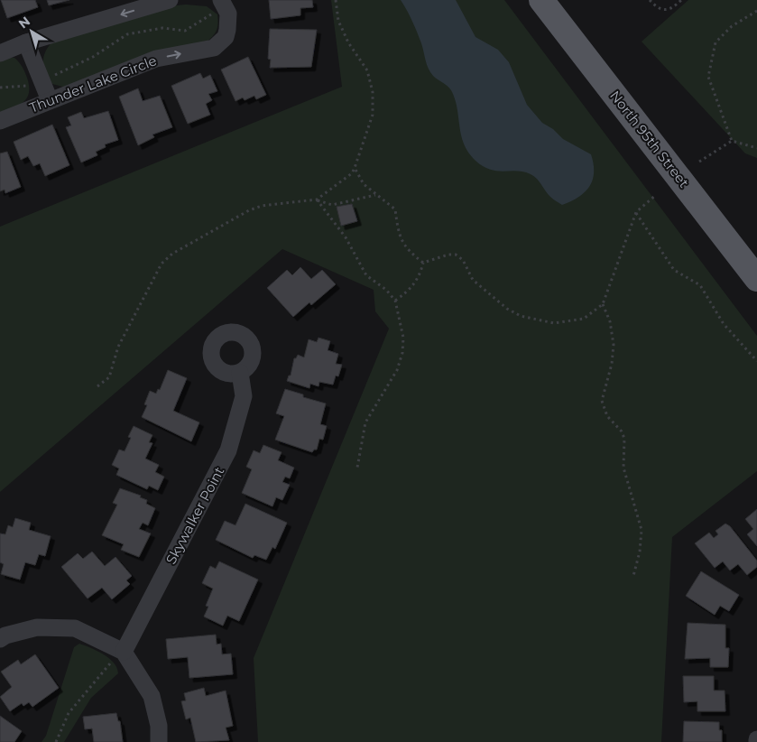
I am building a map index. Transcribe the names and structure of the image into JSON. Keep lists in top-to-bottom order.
{
  "streets": {
    "main road": ["North 95th Street"],
    "street": ["Thunder Lake Circle", "Skywalker Point"]
  },
  "one_way": ["Thunder Lake Circle"],
  "north": "top left"
}
